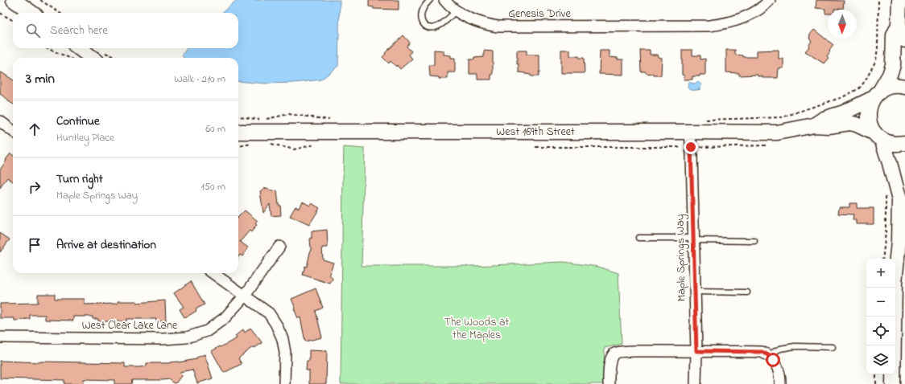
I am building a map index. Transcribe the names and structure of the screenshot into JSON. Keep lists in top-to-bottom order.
{
  "streets": {
    "street": [
      "Genesis Drive",
      "West 169th Street",
      "Maple Springs Way",
      "West Clear Lake Lane"
    ]
  },
  "crossings": [
    ["West 169th Street", "Maple Springs Way"]
  ],
  "parks": ["The Woods at the Maples"],
  "north": "bottom",
  "page": {
    "search": "Search here",
    "heading": ["3 min", "Walk · 210 m"],
    "list": [
      ["Continue", "Huntley Place", "60 m"],
      ["Turn right", "Maple Springs Way", "150 m"],
      "Arrive at destination"
    ],
    "map_buttons": ["+", "−"]
  }
}
